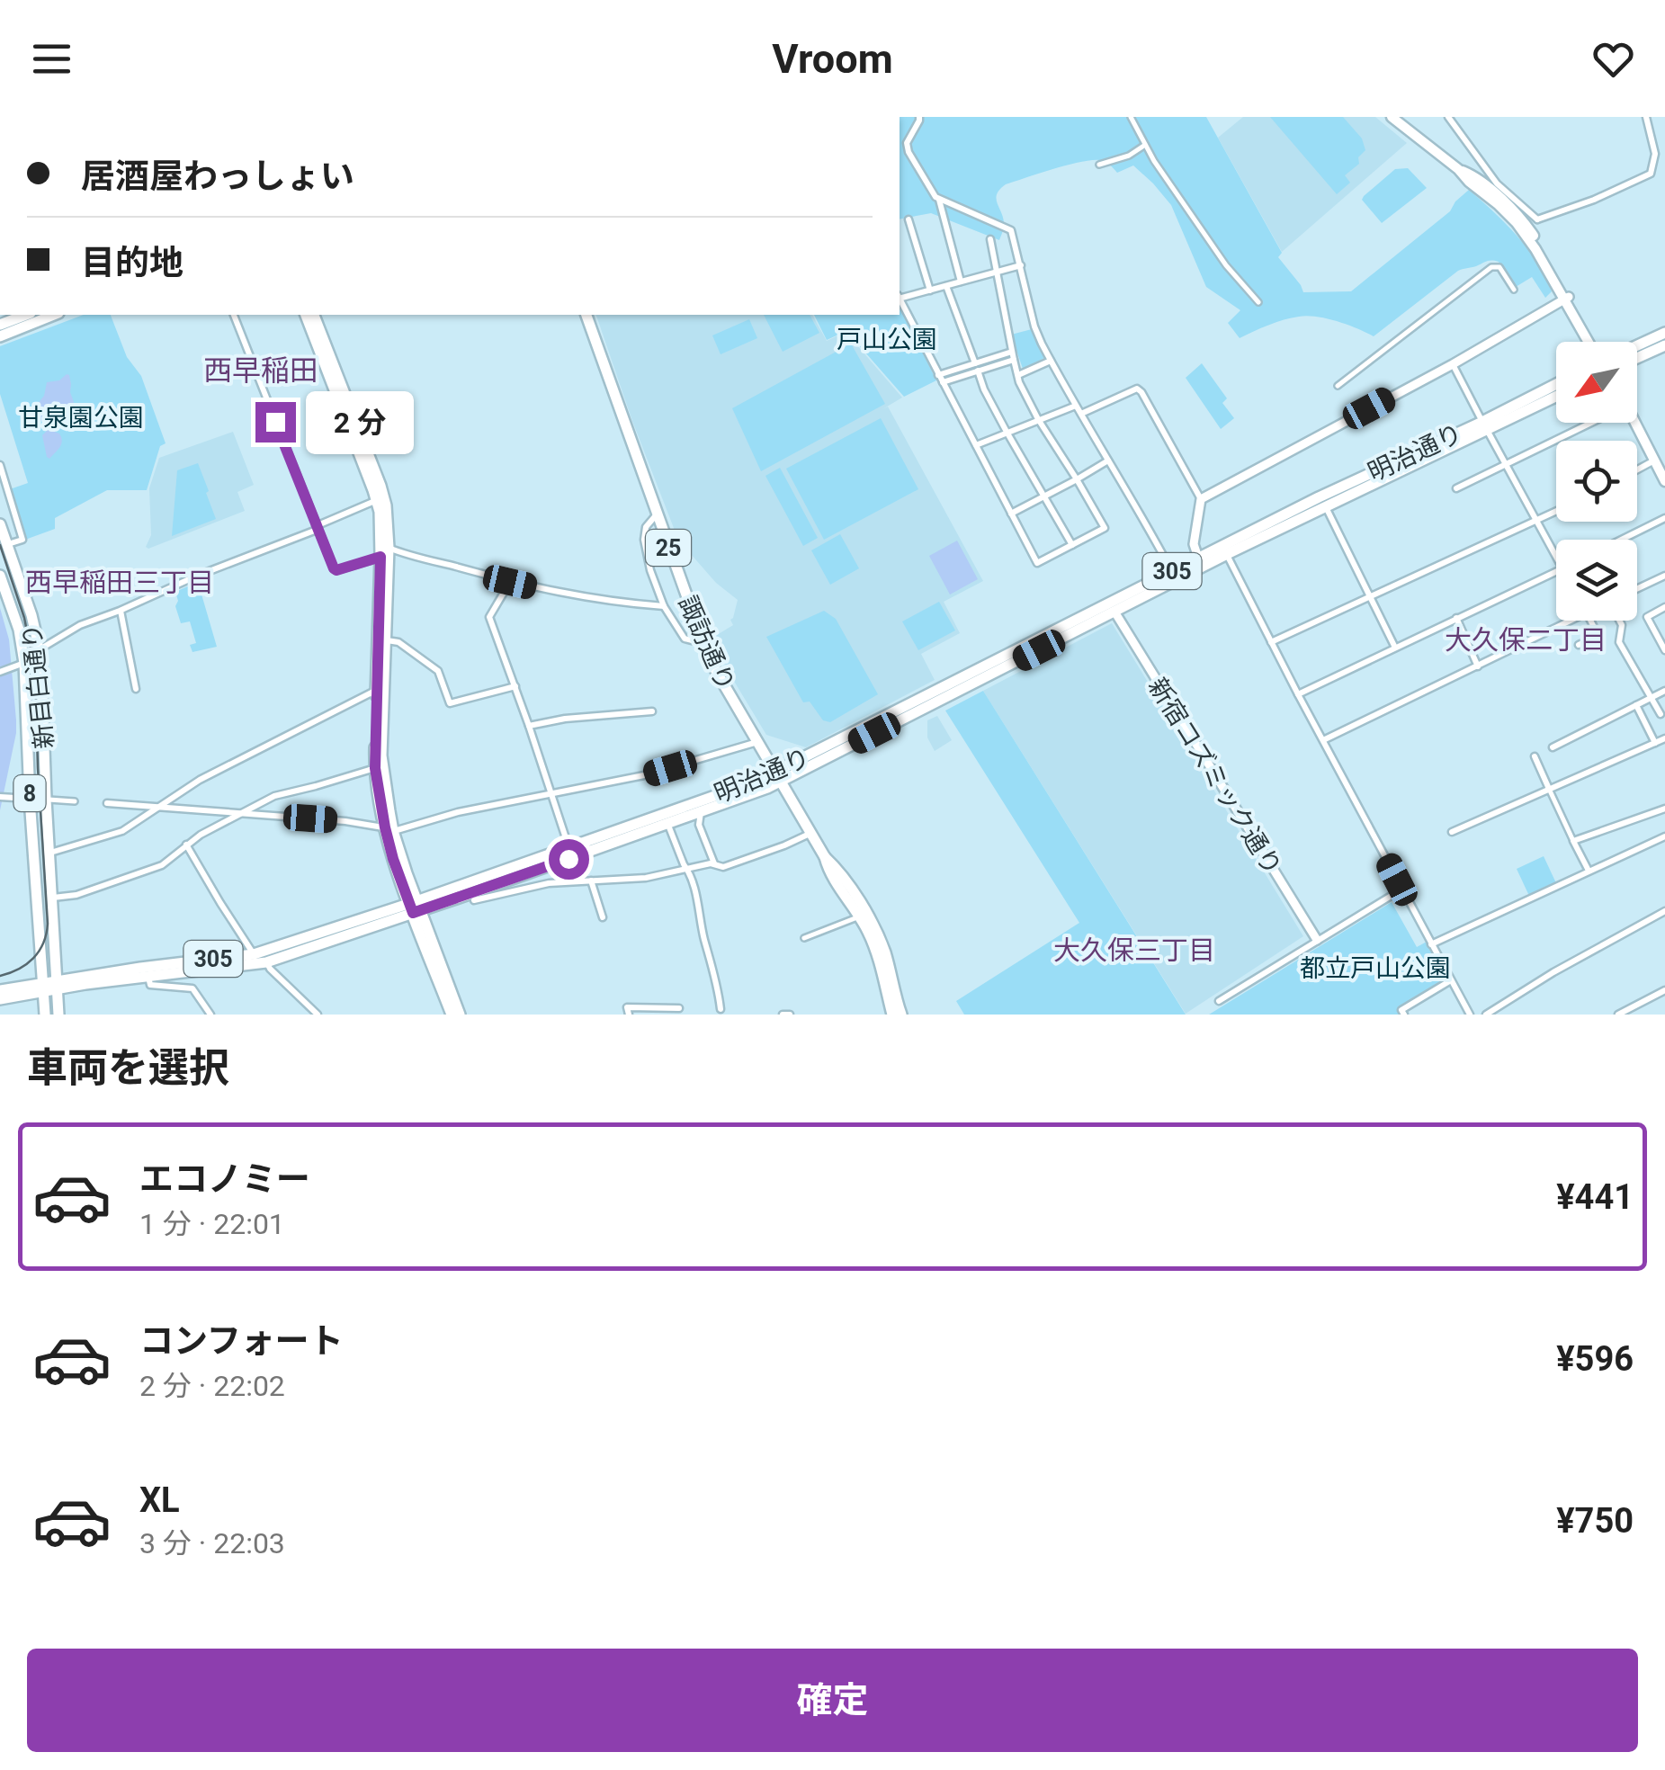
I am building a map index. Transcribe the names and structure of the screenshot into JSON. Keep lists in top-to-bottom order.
{
  "streets": {
    "main road": [
      "明治通り",
      "25",
      "305",
      "諏訪通り",
      "新目白通り",
      "8"
    ],
    "street": ["新宿コズミック通り"]
  },
  "crossings": [
    ["明治通り", "諏訪通り"],
    ["明治通り", "新目白通り"],
    ["明治通り", "新宿コズミック通り"]
  ],
  "districts": [
    "西早稲田",
    "西早稲田三丁目",
    "大久保二丁目",
    "大久保三丁目"
  ],
  "parks": ["戸山公園", "甘泉園公園", "都立戸山公園"],
  "north": "bottom left",
  "page": {
    "header": "Vroom",
    "banner": ["居酒屋わっしょい", "目的地"],
    "bubble": "2 分",
    "heading": "車両を選択",
    "list": [
      {
        "name": "エコノミー",
        "note": "1 分 · 22:01",
        "value": "¥441"
      },
      {
        "name": "コンフォート",
        "note": "2 分 · 22:02",
        "value": "¥596"
      },
      {
        "name": "XL",
        "note": "3 分 · 22:03",
        "value": "¥750"
      }
    ],
    "buttons": "確定"
  }
}
